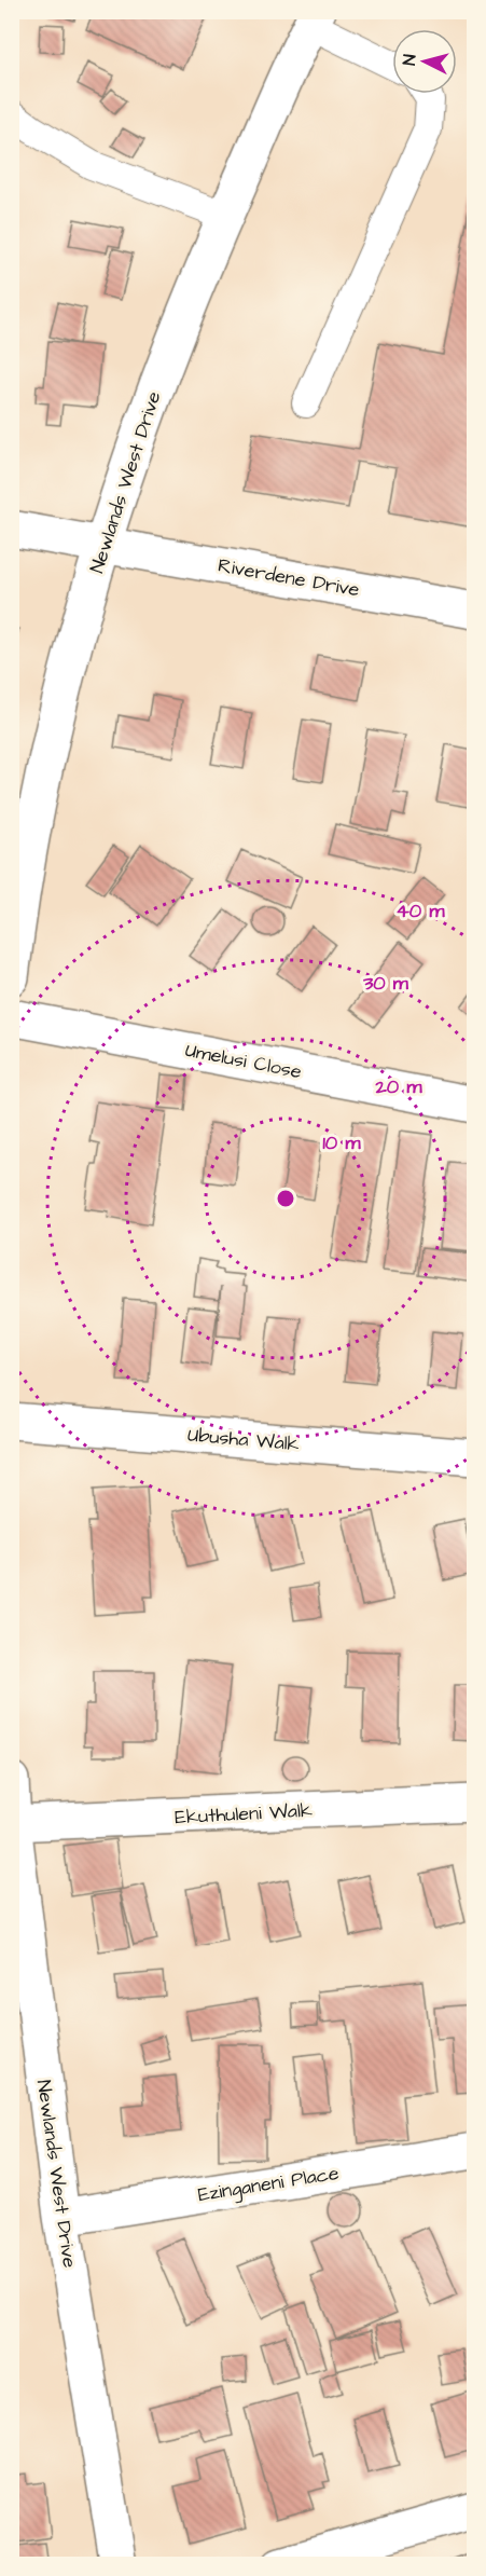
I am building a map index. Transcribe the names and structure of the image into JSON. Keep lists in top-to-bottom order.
{
  "streets": {
    "street": [
      "Newlands West Drive",
      "Riverdene Drive",
      "Umelusi Close",
      "Ubusha Walk",
      "Ekuthuleni Walk",
      "Ezinganeni Place"
    ]
  },
  "crossings": [
    ["Newlands West Drive", "Riverdene Drive"],
    ["Newlands West Drive", "Ekuthuleni Walk"],
    ["Newlands West Drive", "Ezinganeni Place"]
  ],
  "north": "left",
  "rings": [
    "40 m",
    "30 m",
    "20 m",
    "10 m"
  ]
}
